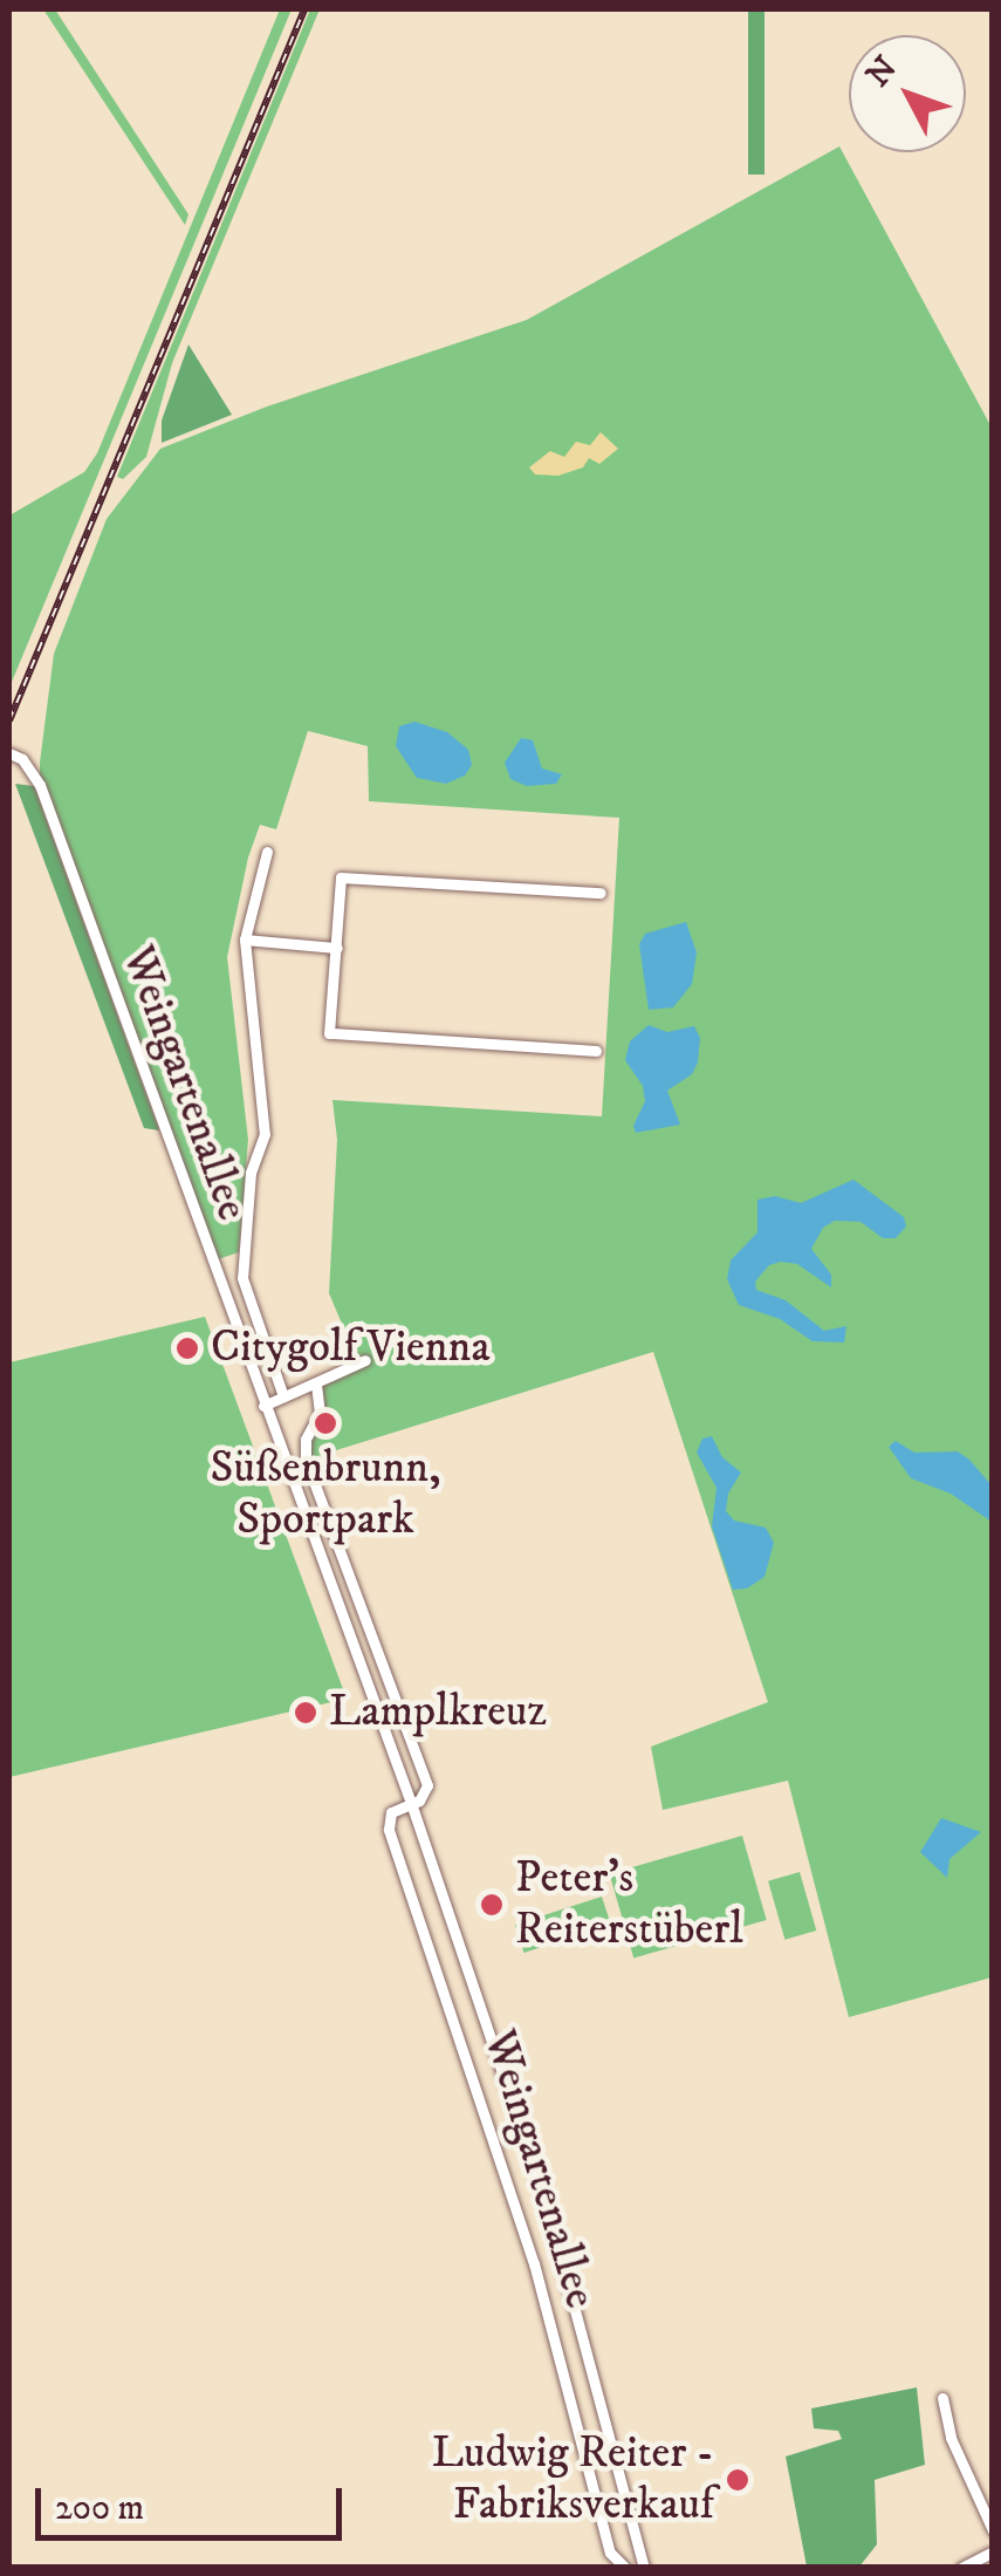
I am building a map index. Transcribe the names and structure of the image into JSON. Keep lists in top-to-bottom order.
{
  "streets": {
    "street": ["Weingartenallee"]
  },
  "places": [
    "Citygolf Vienna",
    "Süßenbrunn, Sportpark",
    "Lamplkreuz",
    "Peter's Reiterstüberl",
    "Ludwig Reiter - Fabriksverkauf"
  ],
  "scale_bar": "200 m",
  "north": "top left"
}
